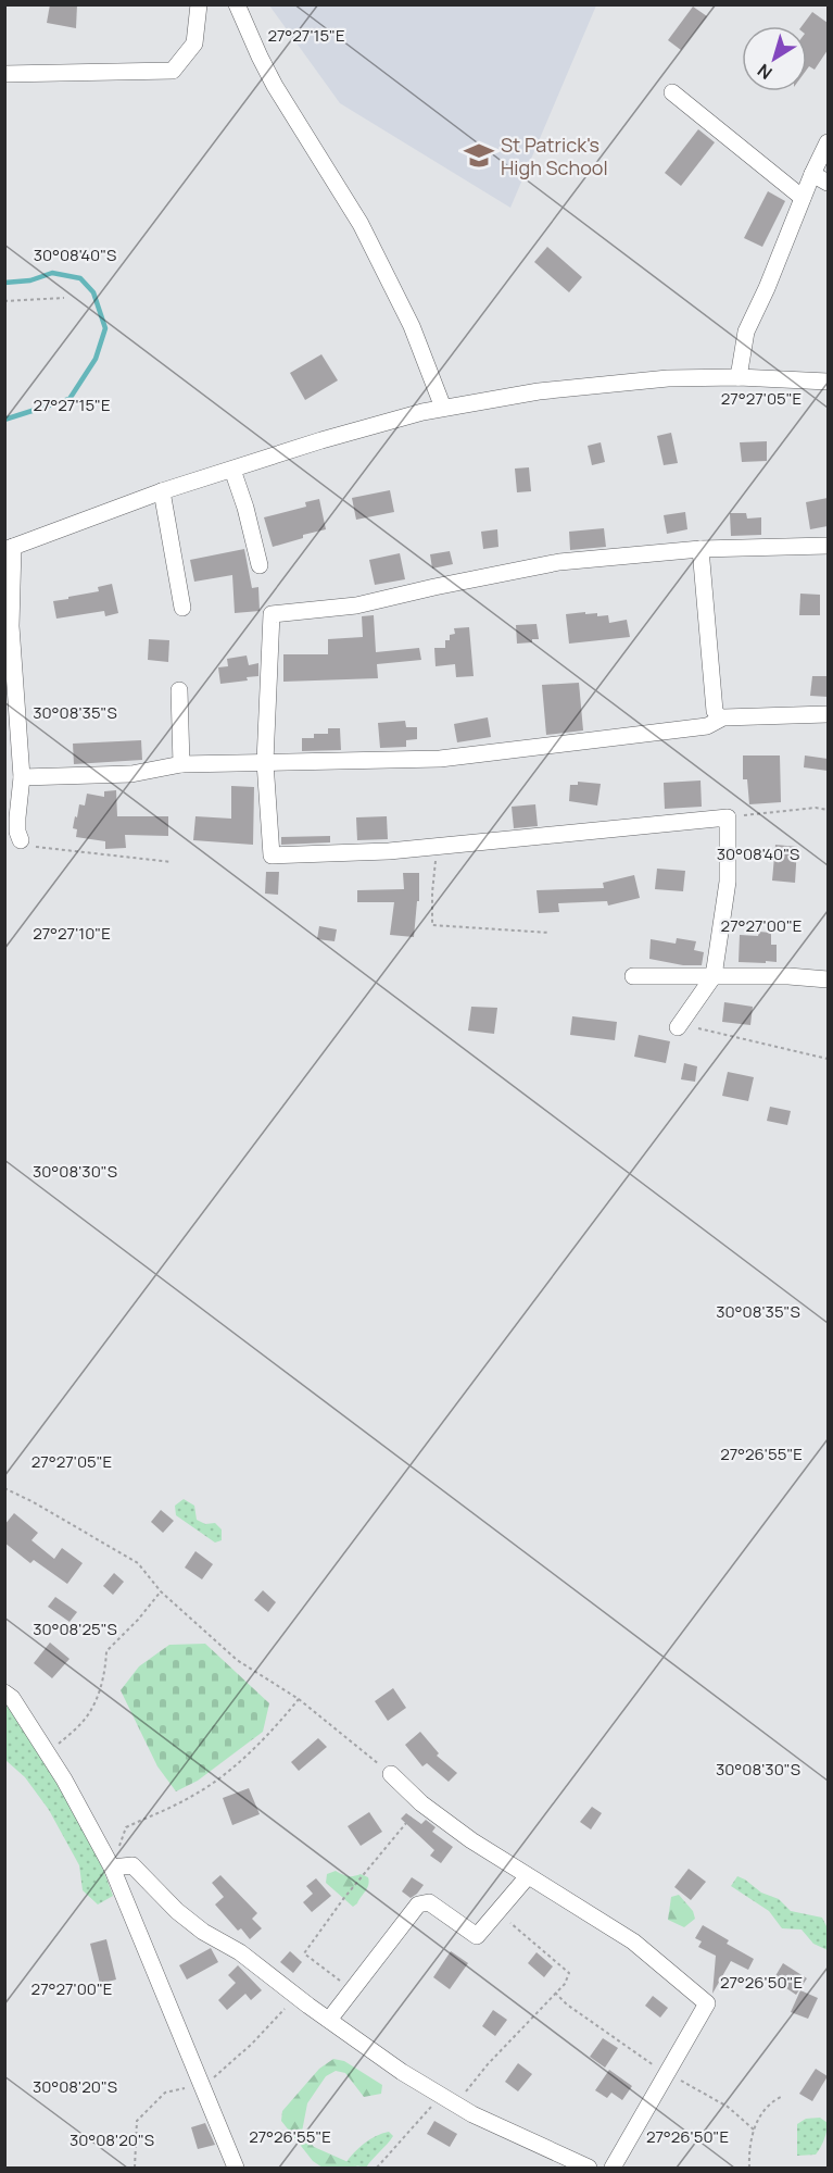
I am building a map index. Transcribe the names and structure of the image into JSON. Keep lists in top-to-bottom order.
{
  "places": {
    "school or university": ["St Patrick's High School"]
  },
  "north": "bottom left",
  "coordinates": [
    "27°27'15\"E",
    "30°08'40\"S",
    "27°27'05\"E",
    "30°08'35\"S",
    "27°27'00\"E",
    "27°27'10\"E",
    "30°08'30\"S",
    "27°26'55\"E",
    "30°08'25\"S",
    "27°26'50\"E",
    "30°08'20\"S"
  ]
}
